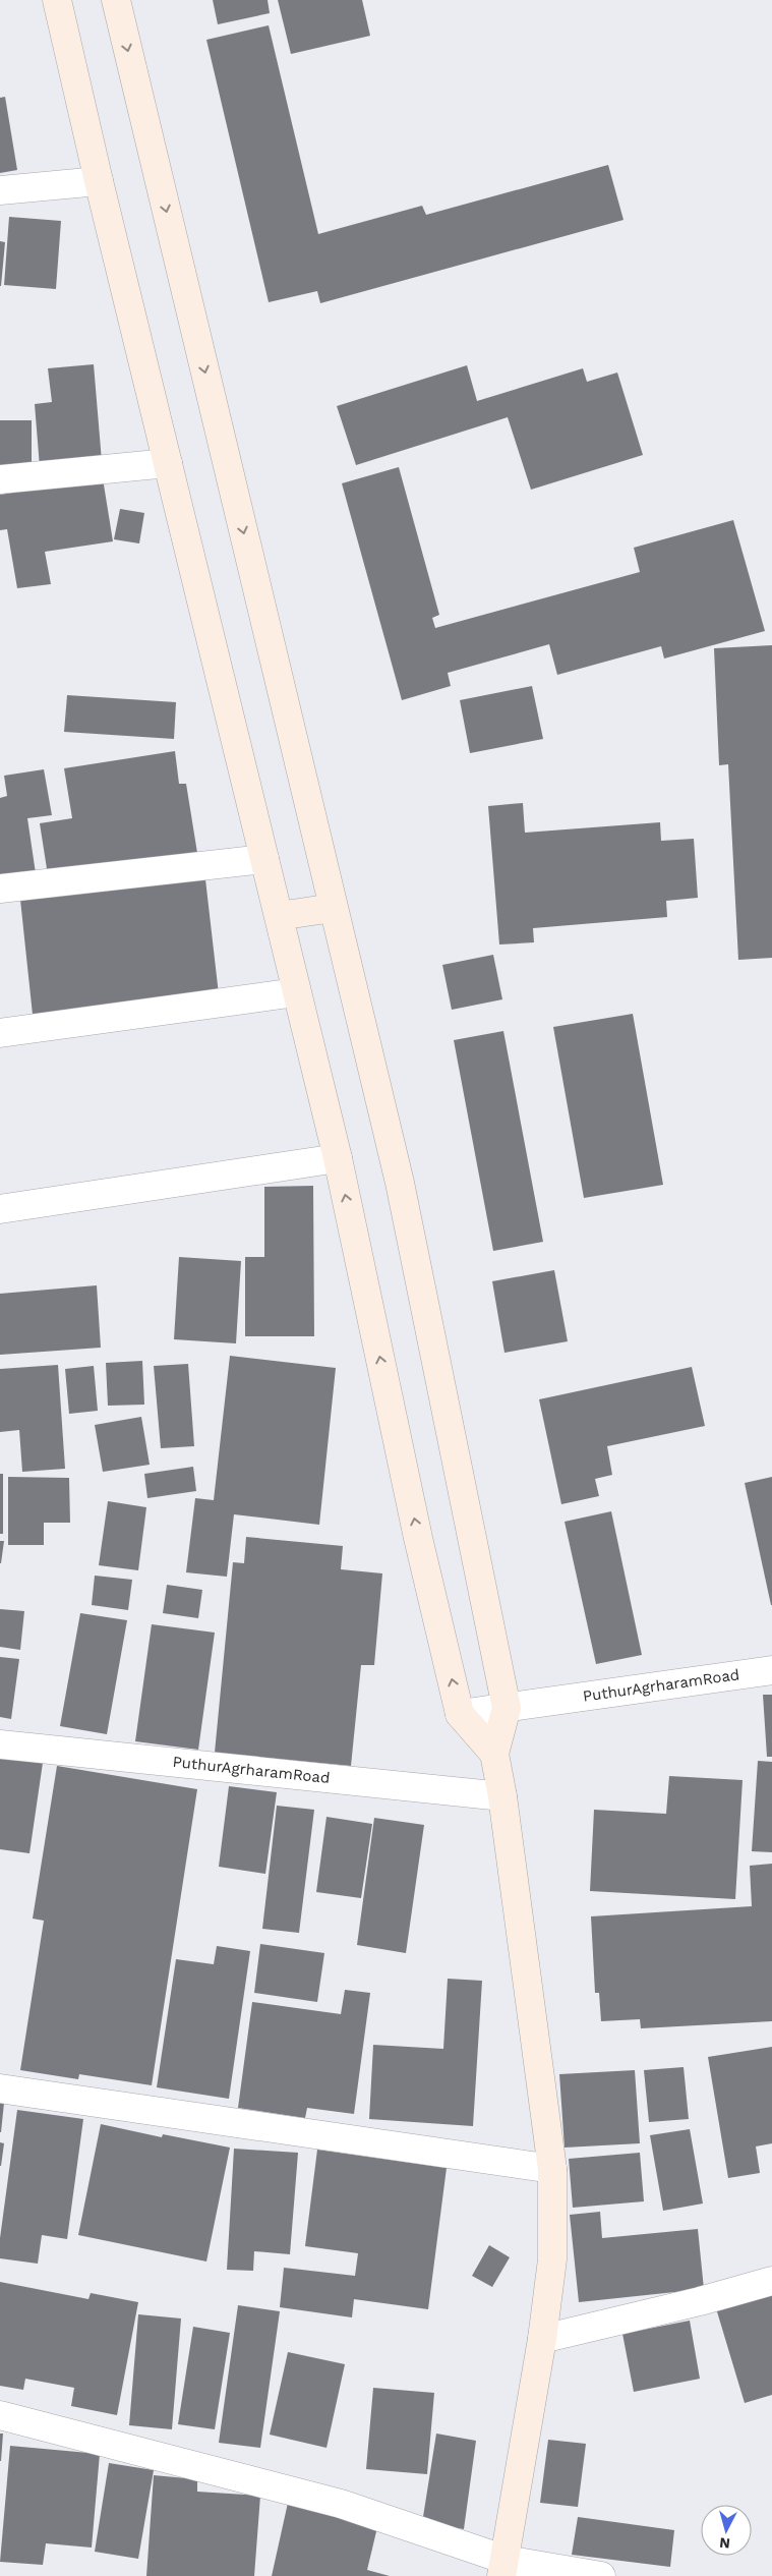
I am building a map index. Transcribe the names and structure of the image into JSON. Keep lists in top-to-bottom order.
{
  "streets": {
    "street": ["PuthurAgrharamRoad"]
  },
  "north": "bottom"
}
